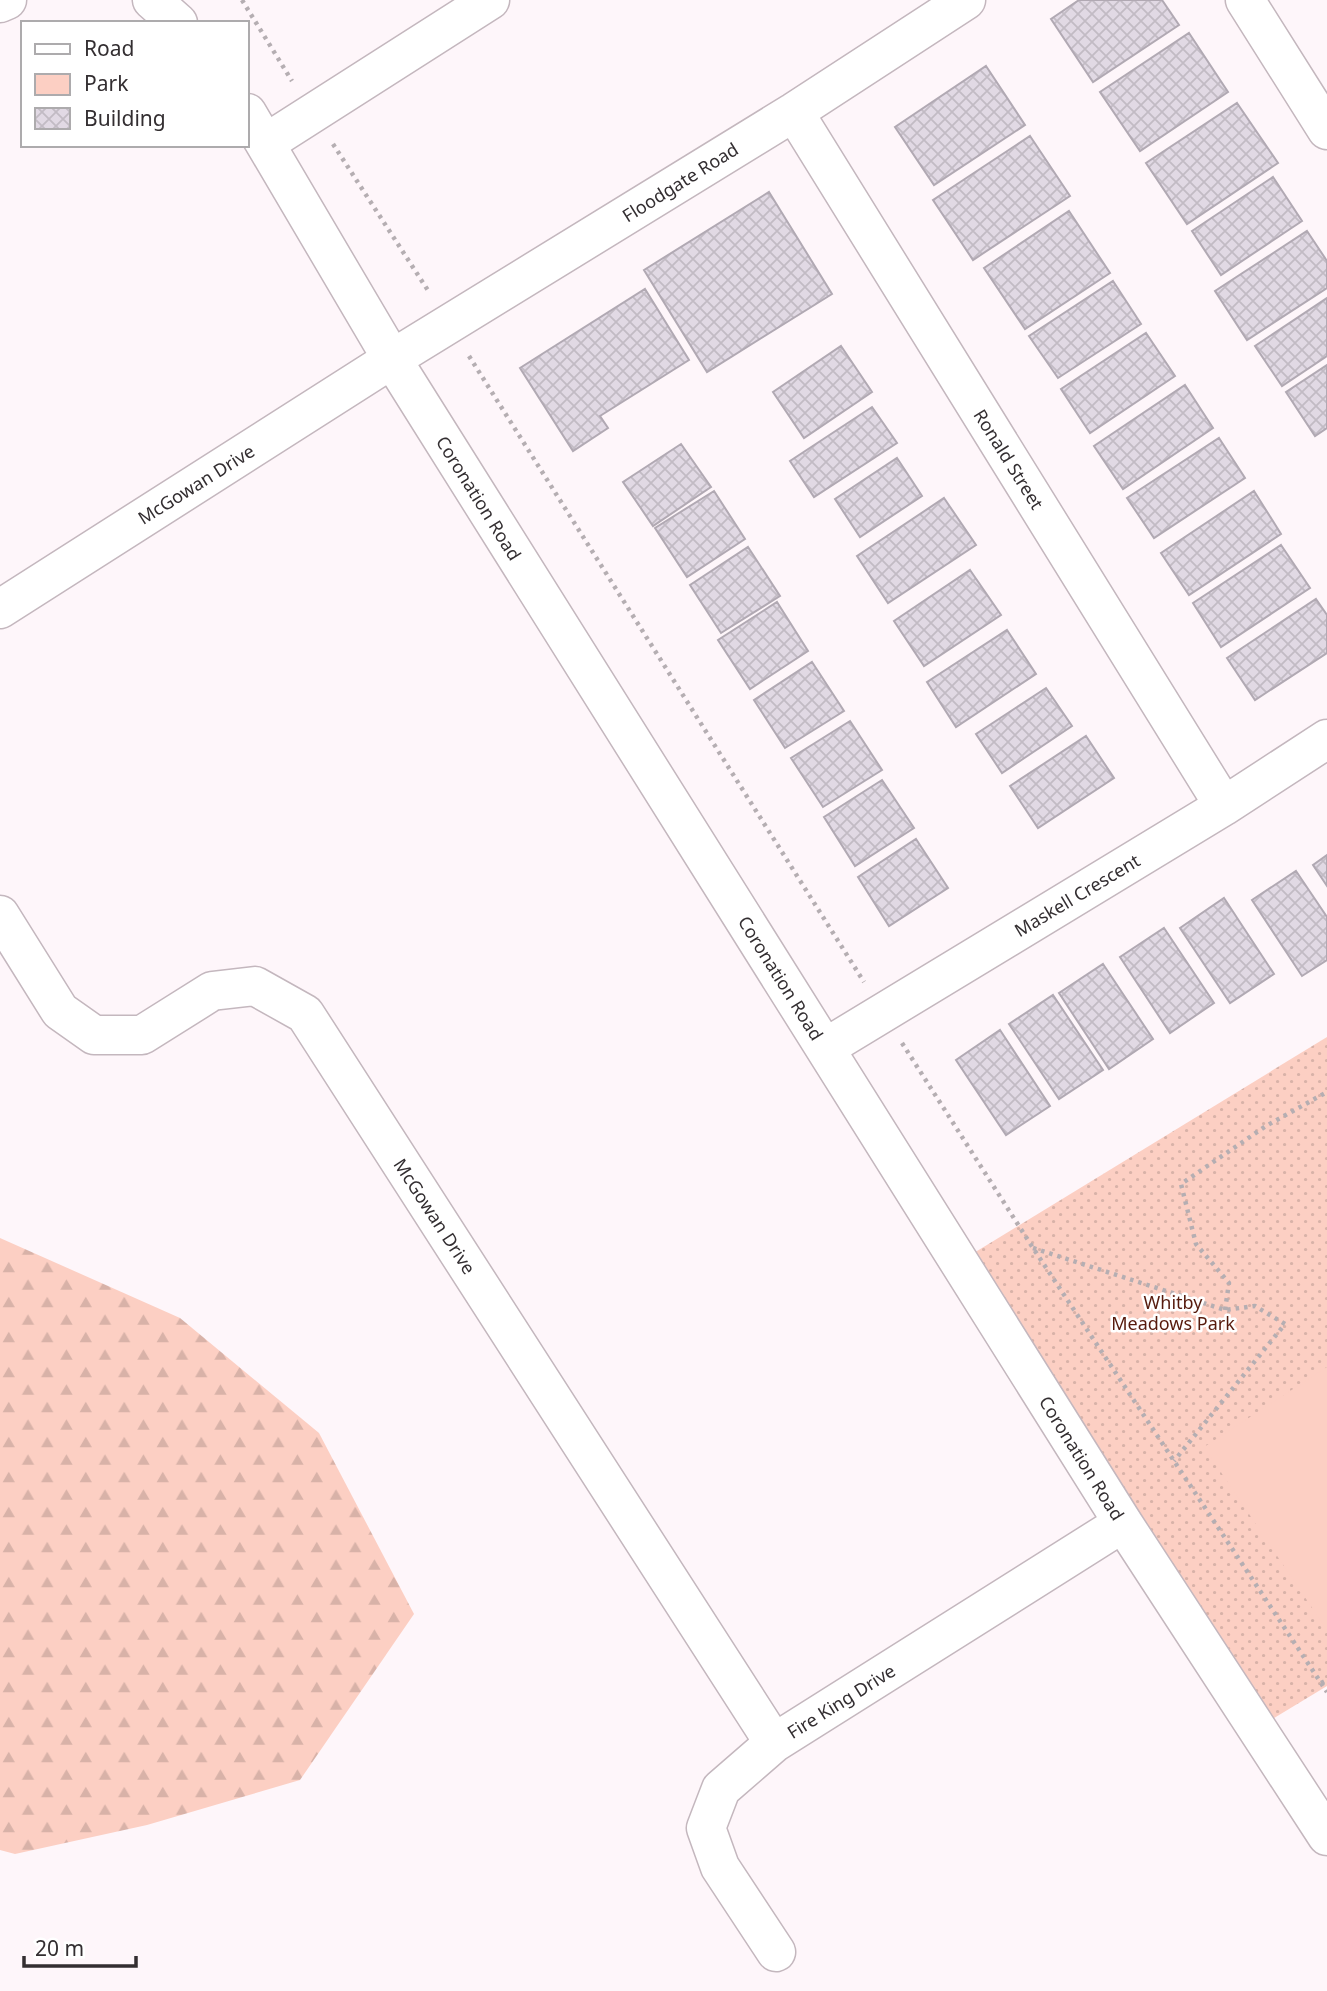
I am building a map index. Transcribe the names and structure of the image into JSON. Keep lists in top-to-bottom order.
{
  "streets": {
    "street": [
      "Floodgate Road",
      "Ronald Street",
      "McGowan Drive",
      "Coronation Road",
      "Maskell Crescent",
      "Fire King Drive"
    ]
  },
  "crossings": [
    ["Floodgate Road", "Ronald Street"],
    ["Floodgate Road", "McGowan Drive"],
    ["Floodgate Road", "Coronation Road"],
    ["Ronald Street", "Maskell Crescent"],
    ["McGowan Drive", "Coronation Road"],
    ["McGowan Drive", "Fire King Drive"],
    ["Coronation Road", "Maskell Crescent"],
    ["Coronation Road", "Fire King Drive"]
  ],
  "parks": ["Whitby Meadows Park"],
  "legend": ["Road", "Park", "Building"],
  "scale_bar": "20 m"
}
